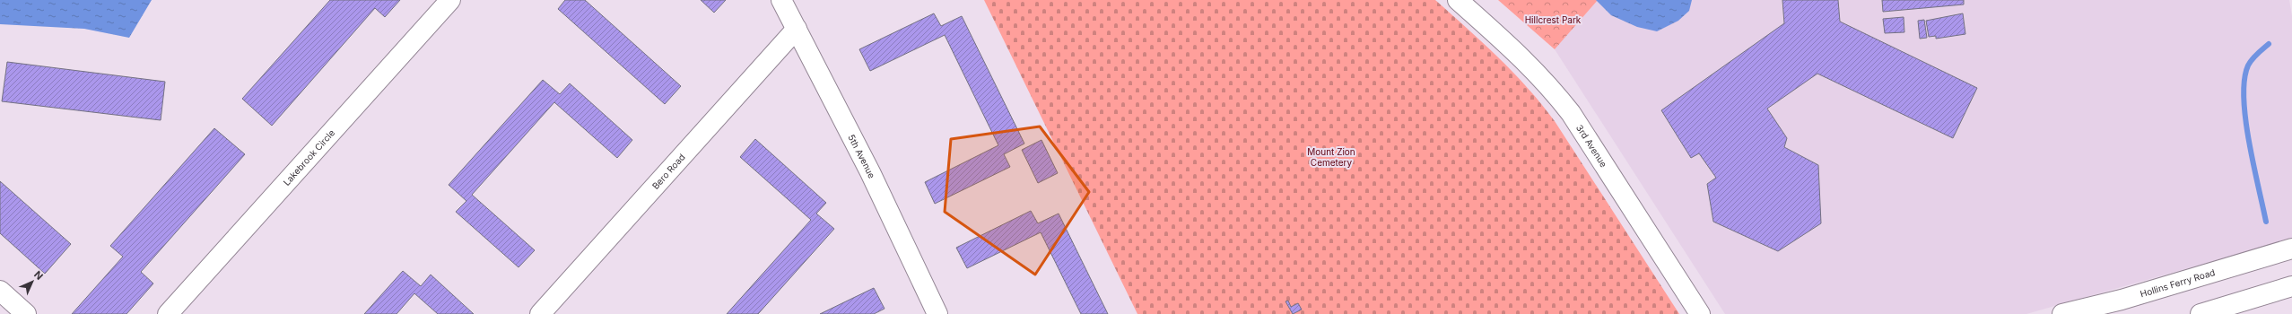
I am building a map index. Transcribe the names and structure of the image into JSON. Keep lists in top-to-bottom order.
{
  "streets": {
    "street": [
      "3rd Avenue",
      "5th Avenue",
      "Lakebrook Circle",
      "Bero Road",
      "Hollins Ferry Road"
    ]
  },
  "crossings": [
    ["5th Avenue", "Bero Road"]
  ],
  "parks": ["Hillcrest Park", "Mount Zion Cemetery"],
  "north": "top right"
}
